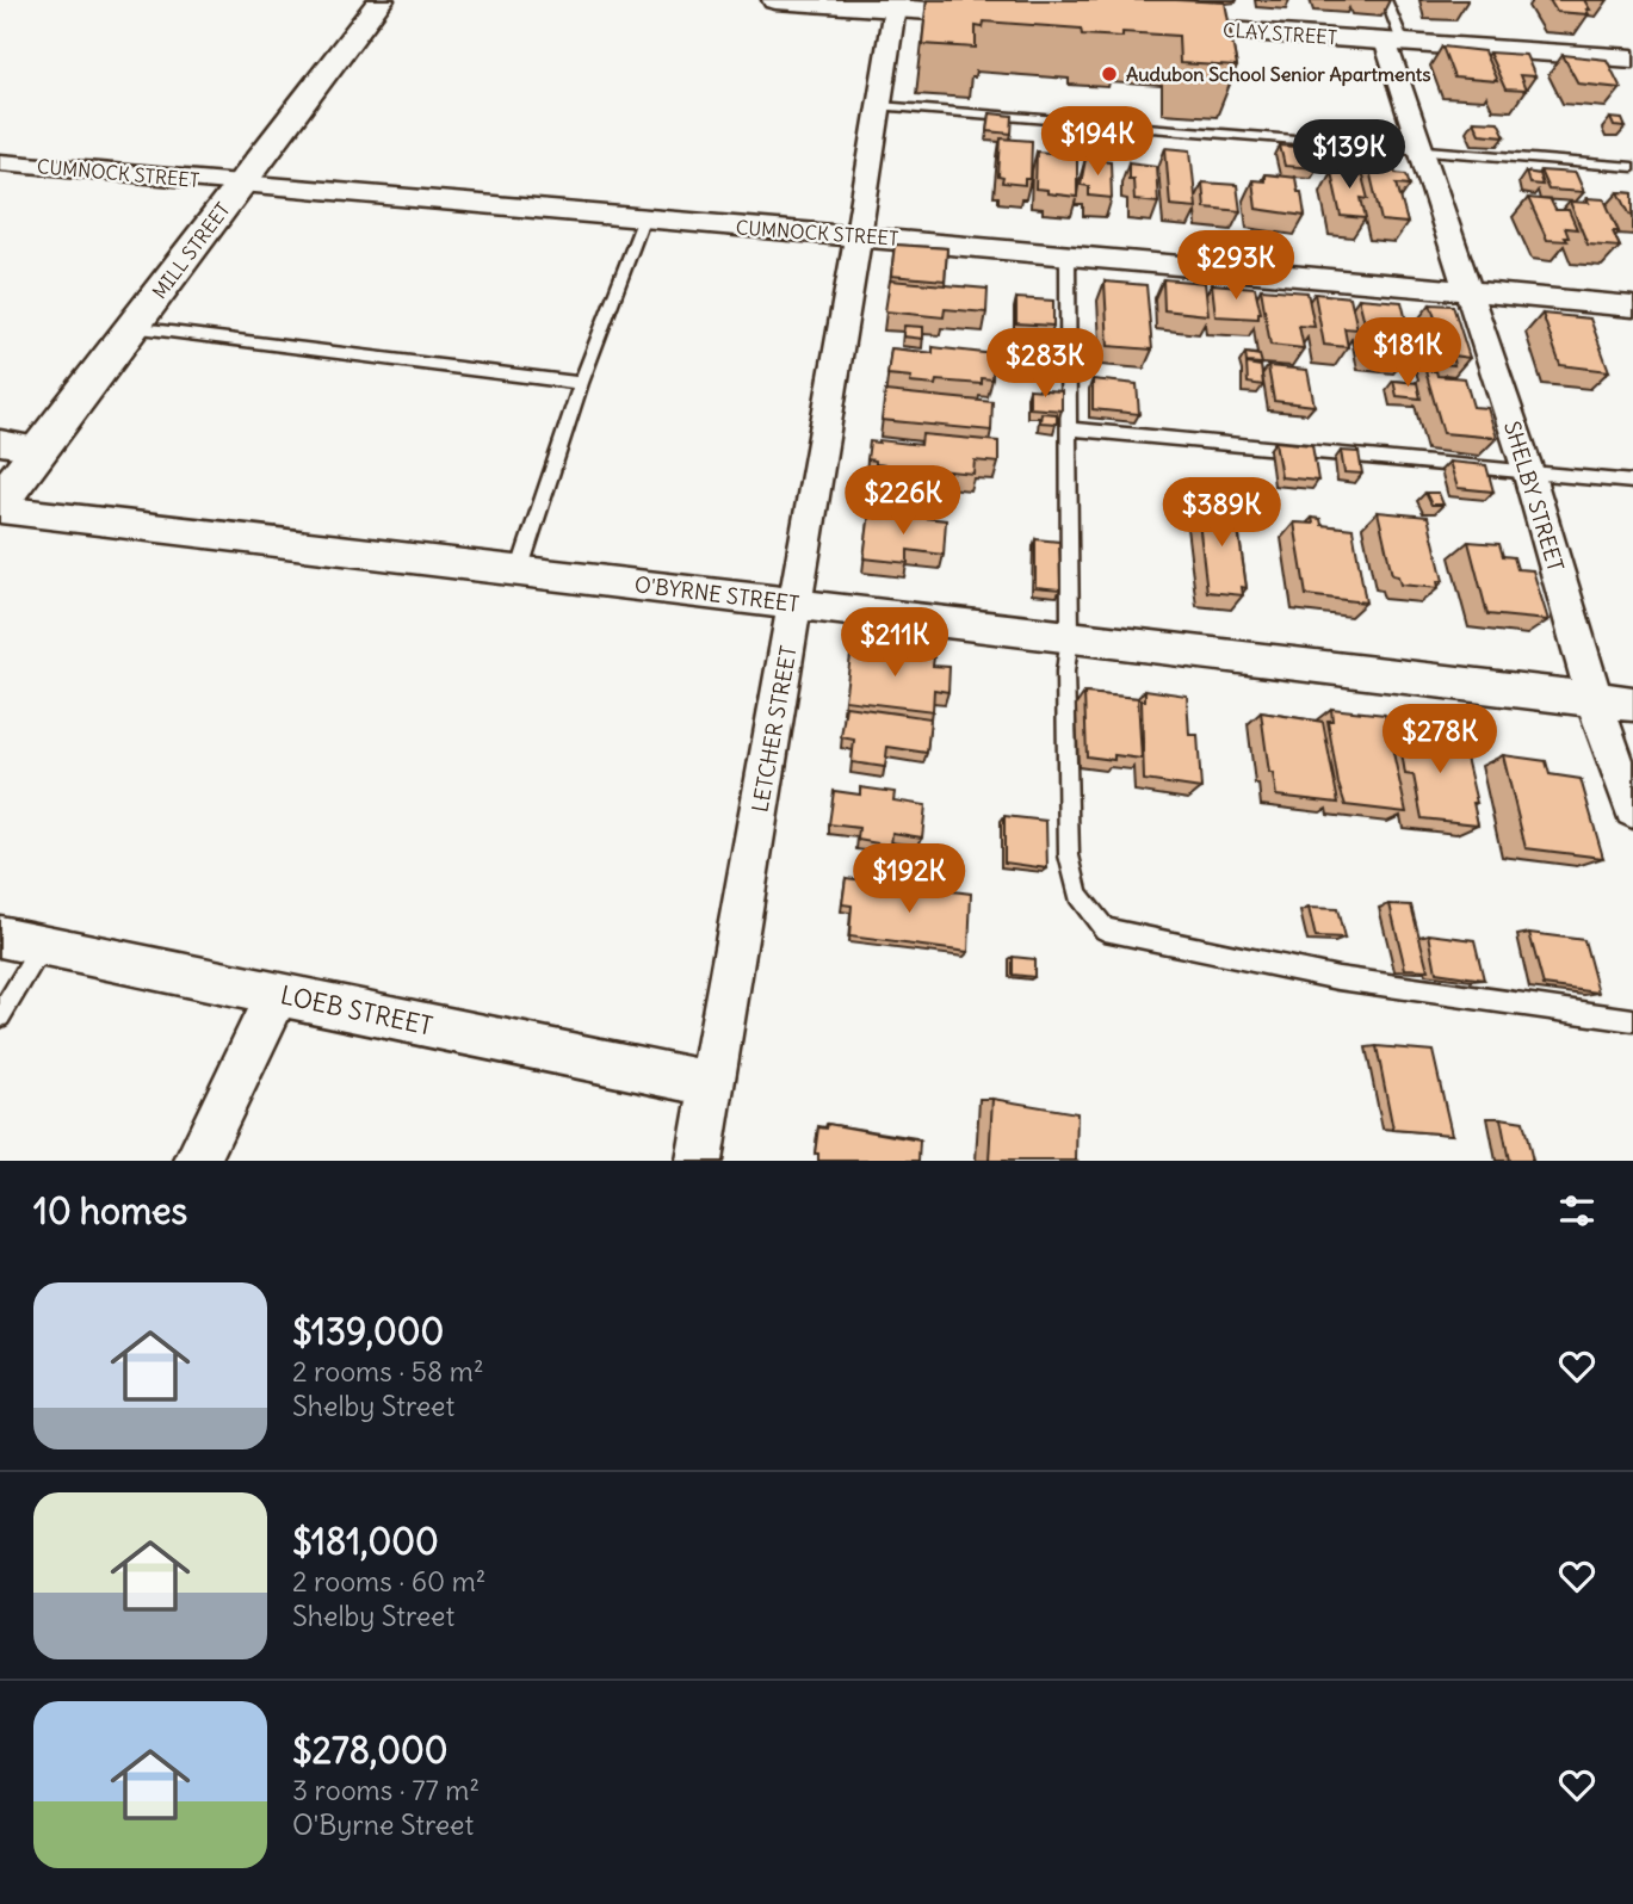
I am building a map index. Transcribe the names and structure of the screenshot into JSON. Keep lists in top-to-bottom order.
{
  "streets": {
    "street": [
      "CLAY STREET",
      "CUMNOCK STREET",
      "MILL STREET",
      "SHELBY STREET",
      "O'BYRNE STREET",
      "LETCHER STREET",
      "LOEB STREET"
    ]
  },
  "crossings": [
    ["CLAY STREET", "SHELBY STREET"],
    ["CUMNOCK STREET", "MILL STREET"],
    ["CUMNOCK STREET", "SHELBY STREET"],
    ["CUMNOCK STREET", "LETCHER STREET"],
    ["SHELBY STREET", "O'BYRNE STREET"],
    ["O'BYRNE STREET", "LETCHER STREET"],
    ["LETCHER STREET", "LOEB STREET"]
  ],
  "places": ["Audubon School Senior Apartments"],
  "page": {
    "price": [
      "$194K",
      "$139K",
      "$293K",
      "$181K",
      "$283K",
      "$226K",
      "$389K",
      "$211K",
      "$278K",
      "$192K"
    ],
    "heading": "10 homes",
    "list": [
      {
        "name": "$139,000",
        "note": "2 rooms · 58 m² · Shelby Street"
      },
      {
        "name": "$181,000",
        "note": "2 rooms · 60 m² · Shelby Street"
      },
      {
        "name": "$278,000",
        "note": "3 rooms · 77 m² · O'Byrne Street"
      }
    ]
  }
}
